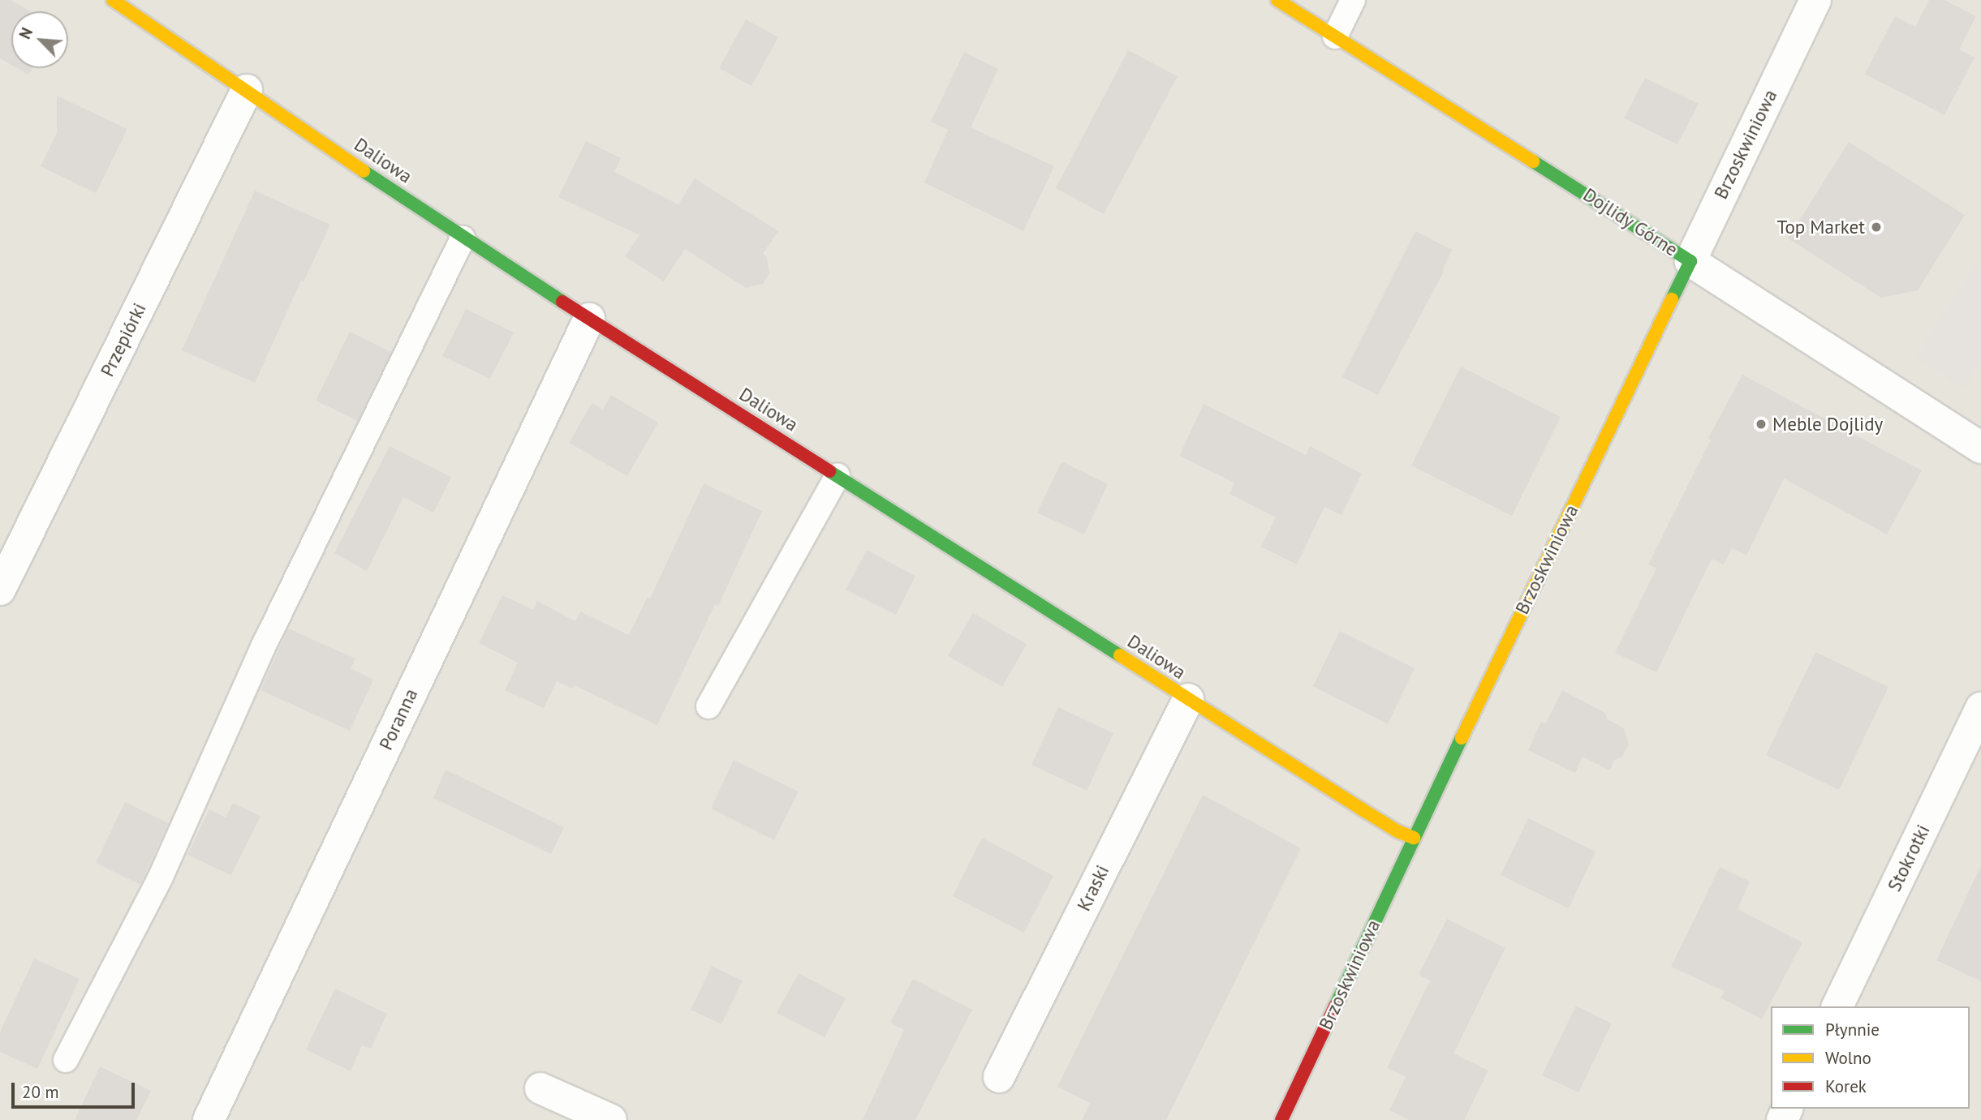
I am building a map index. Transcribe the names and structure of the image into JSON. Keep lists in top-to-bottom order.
{
  "streets": {
    "street": [
      "Brzoskwiniowa",
      "Daliowa",
      "Dojlidy Górne",
      "Przepiórki",
      "Poranna",
      "Stokrotki",
      "Kraski"
    ]
  },
  "crossings": [
    ["Brzoskwiniowa", "Daliowa"],
    ["Brzoskwiniowa", "Dojlidy Górne"],
    ["Daliowa", "Przepiórki"],
    ["Daliowa", "Poranna"],
    ["Daliowa", "Kraski"]
  ],
  "places": ["Top Market", "Meble Dojlidy"],
  "legend": ["Płynnie", "Wolno", "Korek"],
  "scale_bar": "20 m",
  "north": "top left"
}
